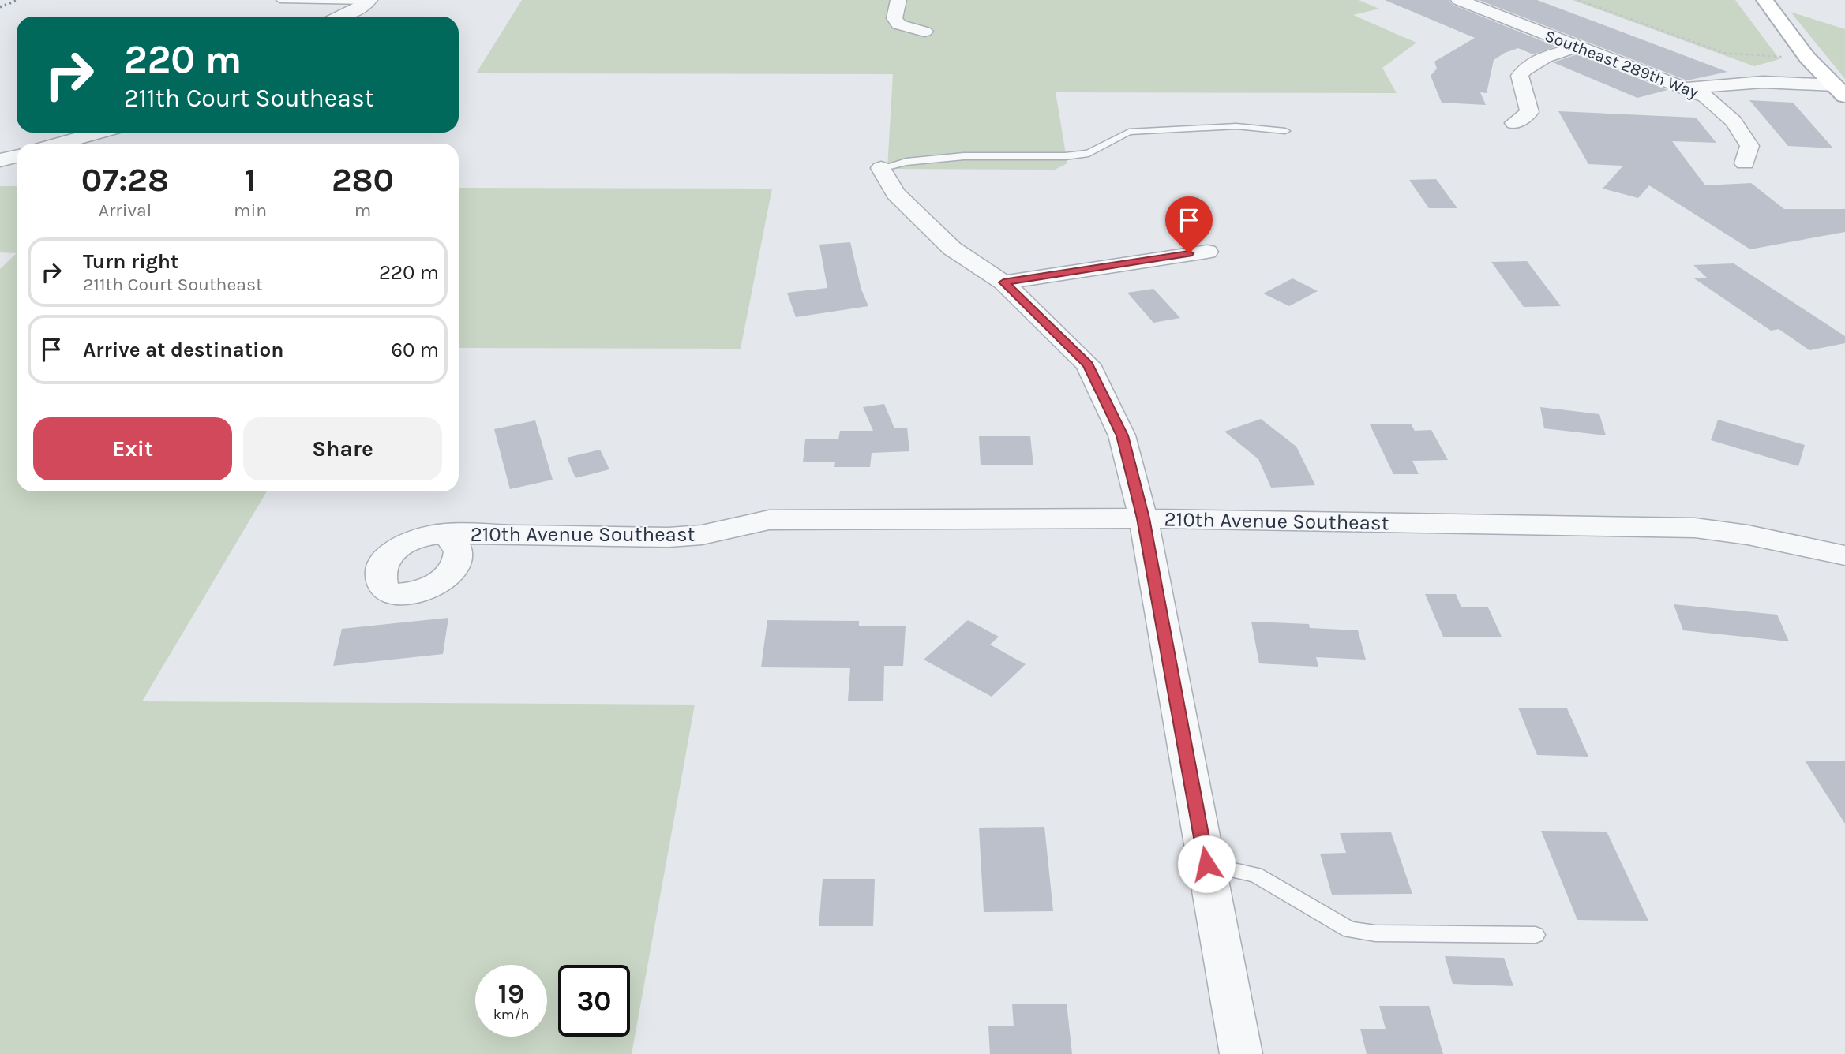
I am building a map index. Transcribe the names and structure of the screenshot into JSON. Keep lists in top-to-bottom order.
{
  "streets": {
    "street": ["Southeast 289th Way", "210th Avenue Southeast"]
  },
  "page": {
    "turn": ["220 m", "211th Court Southeast"],
    "eta": [
      "07:28",
      "Arrival",
      "1",
      "min",
      "280",
      "m"
    ],
    "list": [
      {
        "name": "Turn right",
        "note": "211th Court Southeast",
        "value": "220 m"
      },
      {
        "name": "Arrive at destination",
        "value": "60 m"
      }
    ],
    "buttons": ["Exit", "Share"],
    "speed": "19 km/h",
    "limit": "30"
  }
}
